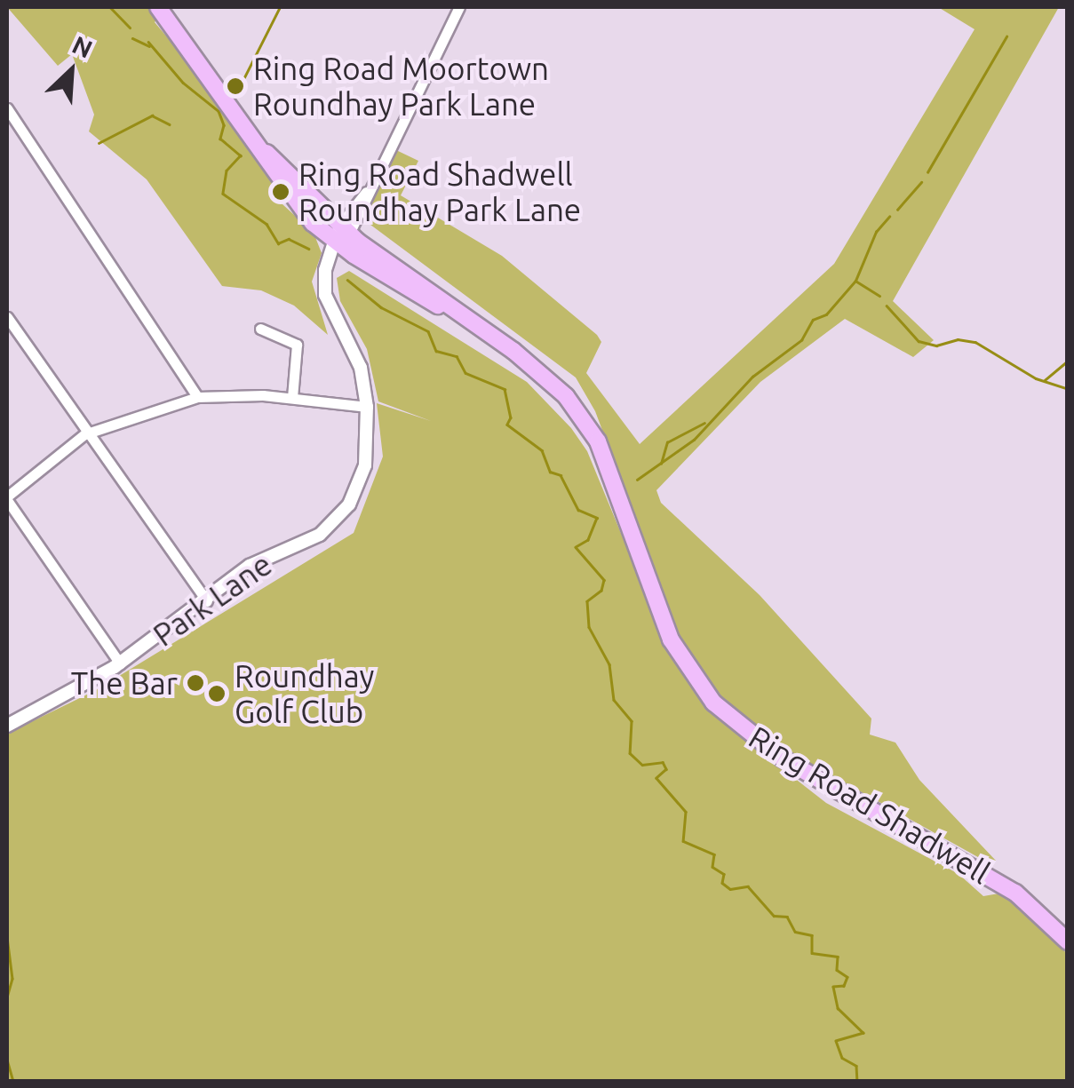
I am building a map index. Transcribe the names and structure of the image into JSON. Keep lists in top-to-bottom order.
{
  "streets": {
    "highway": ["Ring Road Shadwell"],
    "street": ["Park Lane"]
  },
  "crossings": [
    ["Park Lane", "Ring Road Shadwell"]
  ],
  "places": [
    "Ring Road Moortown Roundhay Park Lane",
    "Ring Road Shadwell Roundhay Park Lane",
    "The Bar",
    "Roundhay Golf Club"
  ],
  "north": "top right"
}
